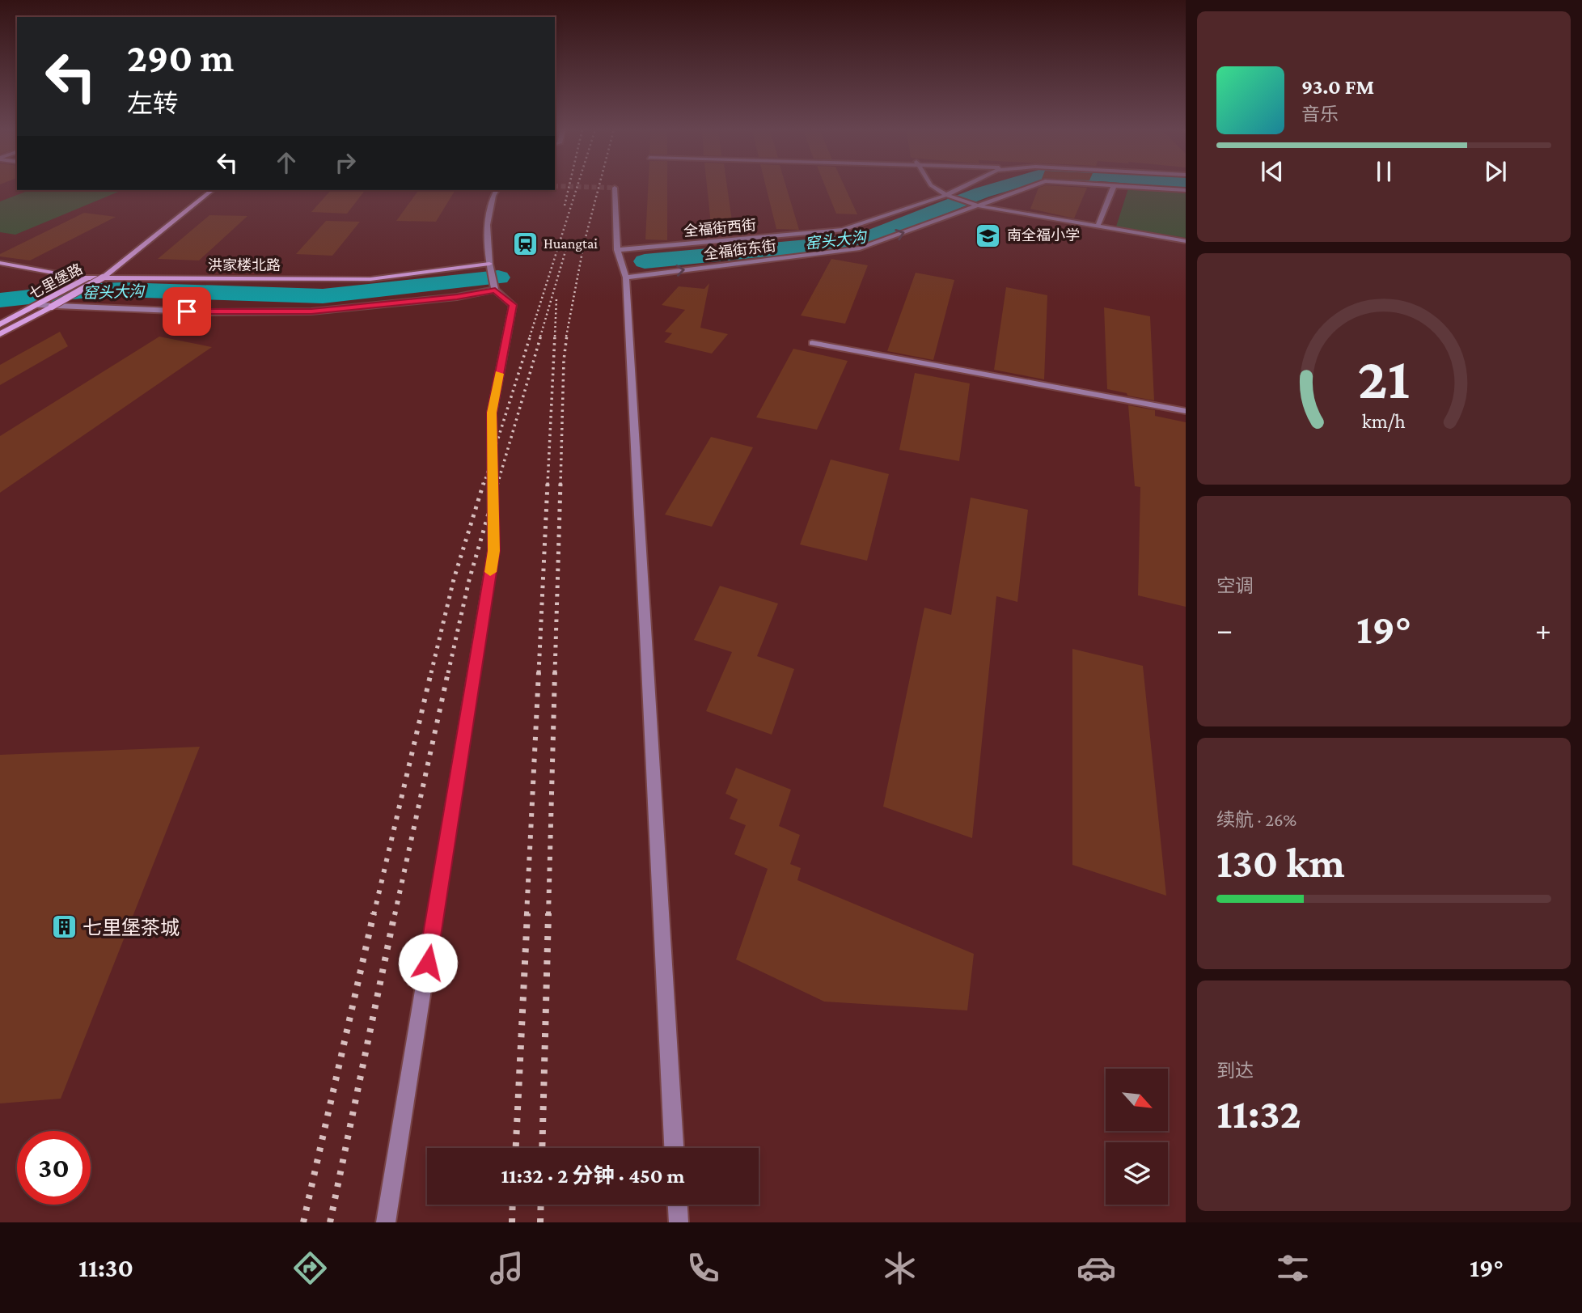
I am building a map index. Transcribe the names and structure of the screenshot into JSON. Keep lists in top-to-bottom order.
{
  "streets": {
    "main road": ["洪家楼北路", "七里堡路"],
    "street": ["全福街西街", "全福街东街"]
  },
  "crossings": [
    ["洪家楼北路", "七里堡路"]
  ],
  "one_way": ["全福街东街"],
  "water": ["窑头大沟"],
  "places": {
    "school or university": ["南全福小学"],
    "station": ["Huangtai"],
    "building": ["七里堡茶城"]
  },
  "north": "bottom right",
  "page": {
    "turn": ["290 m", "左转"],
    "song": ["93.0 FM", "音乐"],
    "tile": [
      "空调",
      ["续航 · 26%", "130 km"],
      ["到达", "11:32"]
    ],
    "heat": ["−", "19°", "+"],
    "limit": "30",
    "trip": "11:32 · 2 分钟 · 450 m",
    "tabs": ["11:30", "19°"],
    "gauge": ["21", "km/h"]
  }
}
